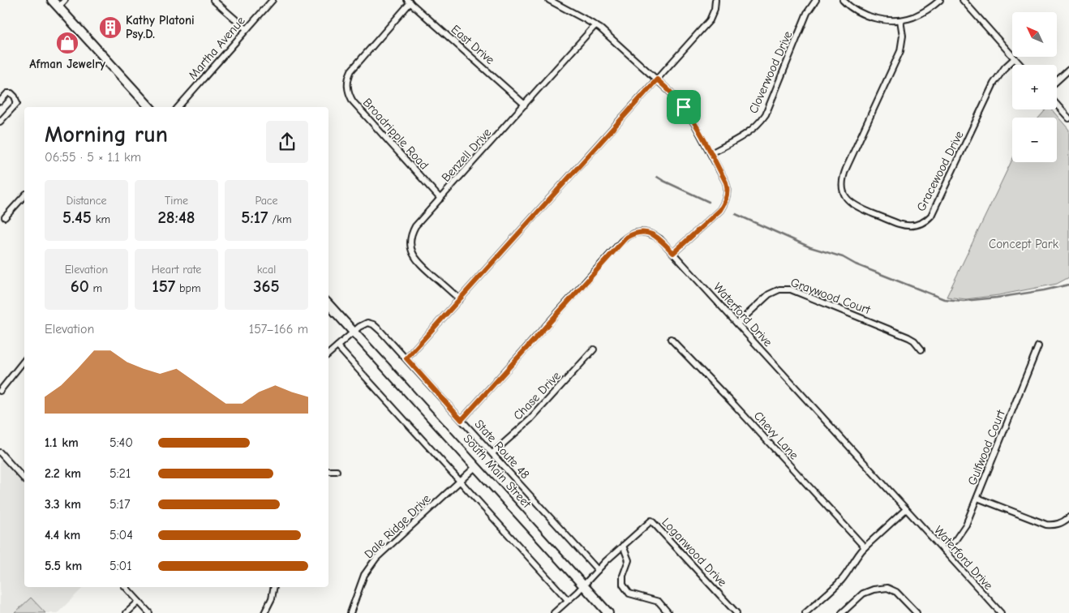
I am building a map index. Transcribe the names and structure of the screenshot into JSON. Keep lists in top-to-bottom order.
{
  "streets": {
    "main road": ["South Main Street"],
    "street": [
      "East Drive",
      "Martha Avenue",
      "Cloverwood Drive",
      "Broadripple Road",
      "Benzell Drive",
      "Gracewood Drive",
      "Graywood Court",
      "Waterford Drive",
      "Chase Drive",
      "Chevy Lane",
      "Gulfwood Court",
      "State Route 48",
      "Dale Ridge Drive",
      "Loganwood Drive"
    ]
  },
  "crossings": [
    ["East Drive", "Broadripple Road"],
    ["East Drive", "Benzell Drive"],
    ["Broadripple Road", "Benzell Drive"],
    ["Graywood Court", "Waterford Drive"],
    ["Waterford Drive", "Gulfwood Court"],
    ["Waterford Drive", "State Route 48"],
    ["Chase Drive", "State Route 48"],
    ["State Route 48", "South Main Street"],
    ["State Route 48", "Loganwood Drive"],
    ["South Main Street", "Dale Ridge Drive"],
    ["South Main Street", "Loganwood Drive"]
  ],
  "parks": ["Concept Park"],
  "places": {
    "building": ["Kathy Platoni Psy.D."],
    "shop": ["Afman Jewelry"]
  },
  "north": "top left",
  "page": {
    "map_buttons": ["+", "−"],
    "heading": ["Morning run", "06:55 · 5 × 1.1 km"],
    "stats": [
      ["Distance", "5.45 km"],
      ["Time", "28:48"],
      ["Pace", "5:17 /km"],
      ["Elevation", "60 m"],
      ["Heart rate", "157 bpm"],
      ["kcal", "365"]
    ],
    "chart": ["Elevation", "157–166 m"],
    "list": [
      {
        "name": "1.1 km",
        "note": "5:40"
      },
      {
        "name": "2.2 km",
        "note": "5:21"
      },
      {
        "name": "3.3 km",
        "note": "5:17"
      },
      {
        "name": "4.4 km",
        "note": "5:04"
      },
      {
        "name": "5.5 km",
        "note": "5:01"
      }
    ]
  }
}
